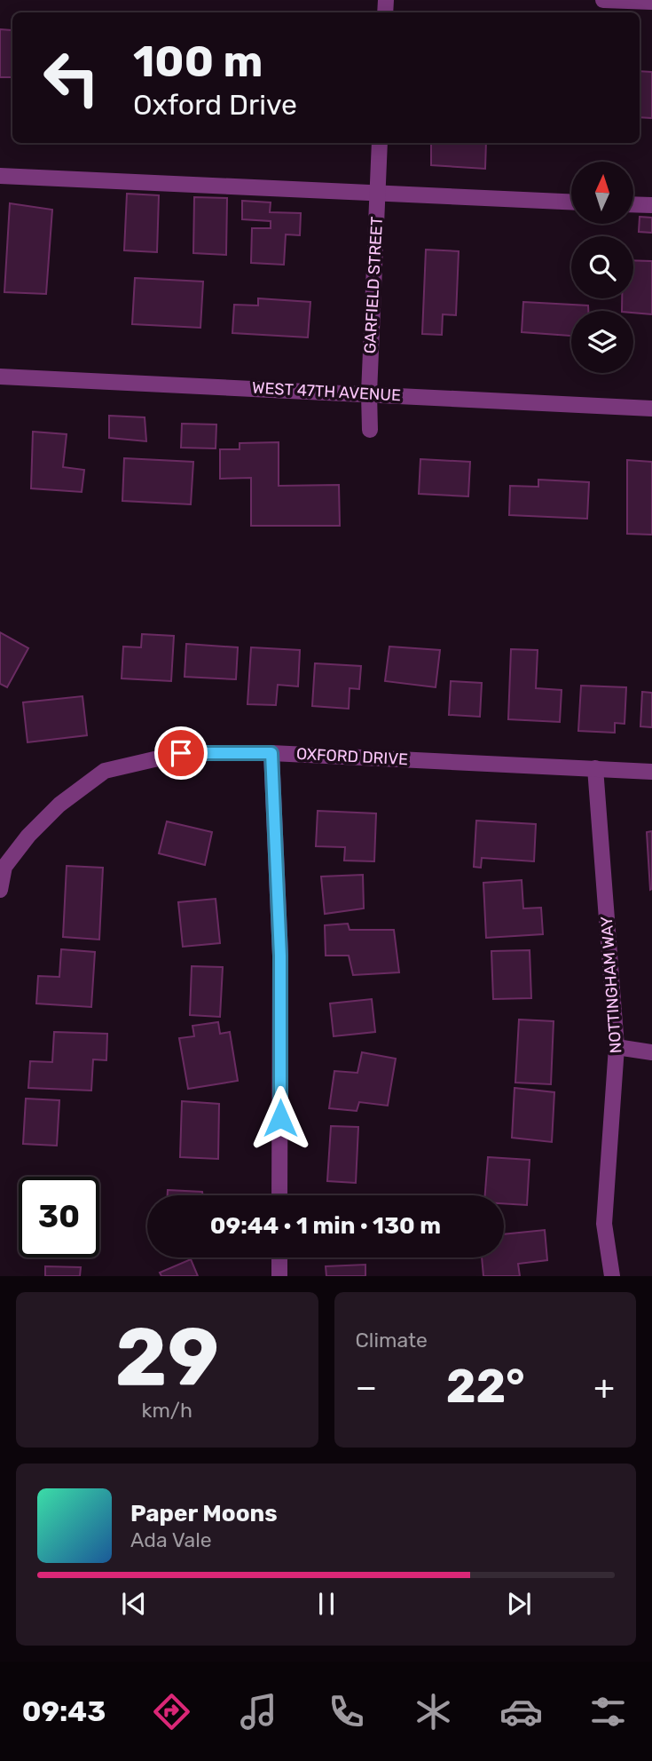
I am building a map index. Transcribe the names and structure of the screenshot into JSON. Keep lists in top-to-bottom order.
{
  "streets": {
    "street": [
      "GARFIELD STREET",
      "WEST 47TH AVENUE",
      "OXFORD DRIVE",
      "NOTTINGHAM WAY"
    ]
  },
  "crossings": [
    ["GARFIELD STREET", "WEST 47TH AVENUE"],
    ["OXFORD DRIVE", "NOTTINGHAM WAY"]
  ],
  "north": "top",
  "page": {
    "turn": ["100 m", "Oxford Drive"],
    "limit": "30",
    "trip": "09:44 · 1 min · 130 m",
    "tile": [
      ["29", "km/h"],
      "Climate"
    ],
    "heat": ["−", "22°", "+"],
    "song": ["Paper Moons", "Ada Vale"],
    "tabs": "09:43"
  }
}
